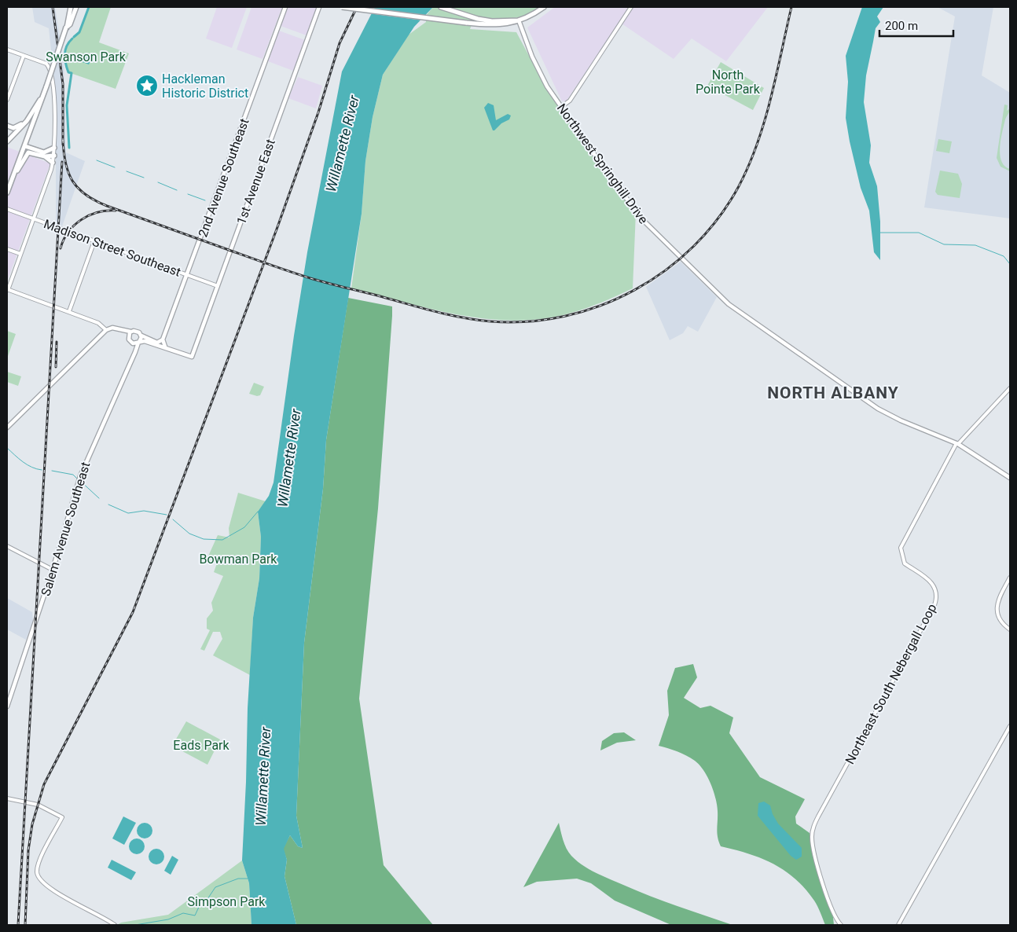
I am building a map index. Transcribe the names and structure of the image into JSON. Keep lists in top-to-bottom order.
{
  "streets": {
    "main road": [
      "Northwest Springhill Drive",
      "2nd Avenue Southeast",
      "1st Avenue East",
      "Salem Avenue Southeast"
    ],
    "street": ["Madison Street Southeast", "Northeast South Nebergall Loop"]
  },
  "crossings": [
    ["Northwest Springhill Drive", "Northeast South Nebergall Loop"],
    ["2nd Avenue Southeast", "Madison Street Southeast"],
    ["1st Avenue East", "Madison Street Southeast"]
  ],
  "districts": ["NORTH ALBANY"],
  "water": ["Willamette River"],
  "parks": [
    "Swanson Park",
    "North Pointe Park",
    "Bowman Park",
    "Eads Park",
    "Simpson Park"
  ],
  "places": {
    "place": ["Hackleman Historic District"]
  },
  "scale_bar": "200 m"
}
